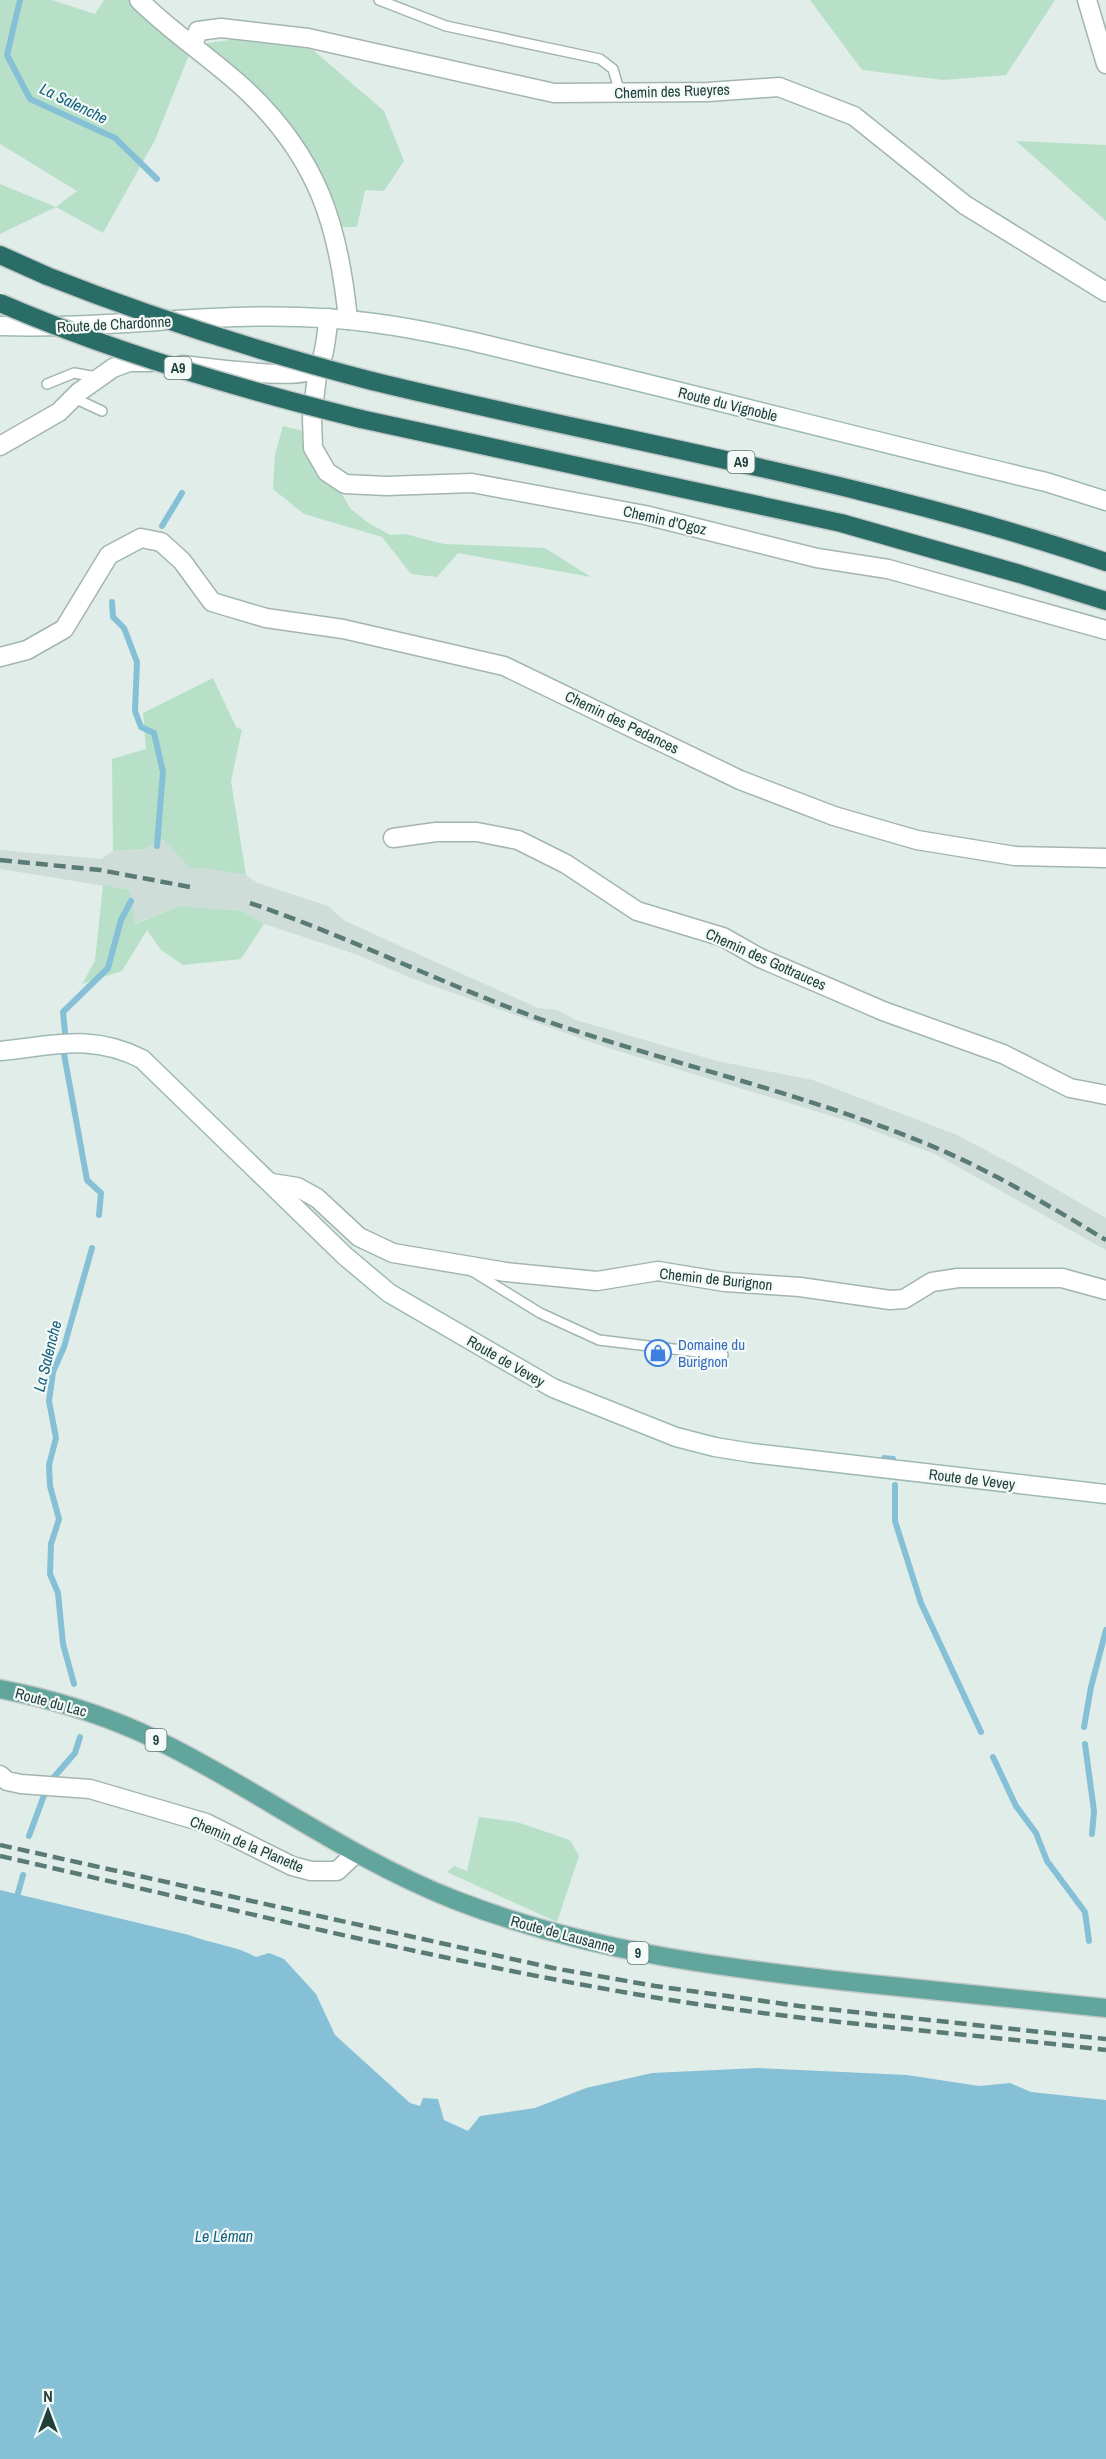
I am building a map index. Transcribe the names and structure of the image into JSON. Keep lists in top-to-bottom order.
{
  "streets": {
    "highway": ["A9"],
    "main road": ["Route du Lac", "9", "Route de Lausanne"],
    "street": [
      "Chemin des Rueyres",
      "Route de Chardonne",
      "Route du Vignoble",
      "Chemin d'Ogoz",
      "Chemin des Pedances",
      "Chemin des Gottrauces",
      "Chemin de Burignon",
      "Route de Vevey",
      "Chemin de la Planette"
    ]
  },
  "crossings": [
    ["Route de Chardonne", "Route du Vignoble"],
    ["Route de Chardonne", "Chemin d'Ogoz"],
    ["Route du Vignoble", "Chemin d'Ogoz"],
    ["Chemin de Burignon", "Route de Vevey"],
    ["Route du Lac", "Route de Lausanne"],
    ["Chemin de la Planette", "Route de Lausanne"]
  ],
  "water": ["La Salenche", "Le Léman"],
  "places": {
    "shop": ["Domaine du Burignon"]
  },
  "north": "top"
}
